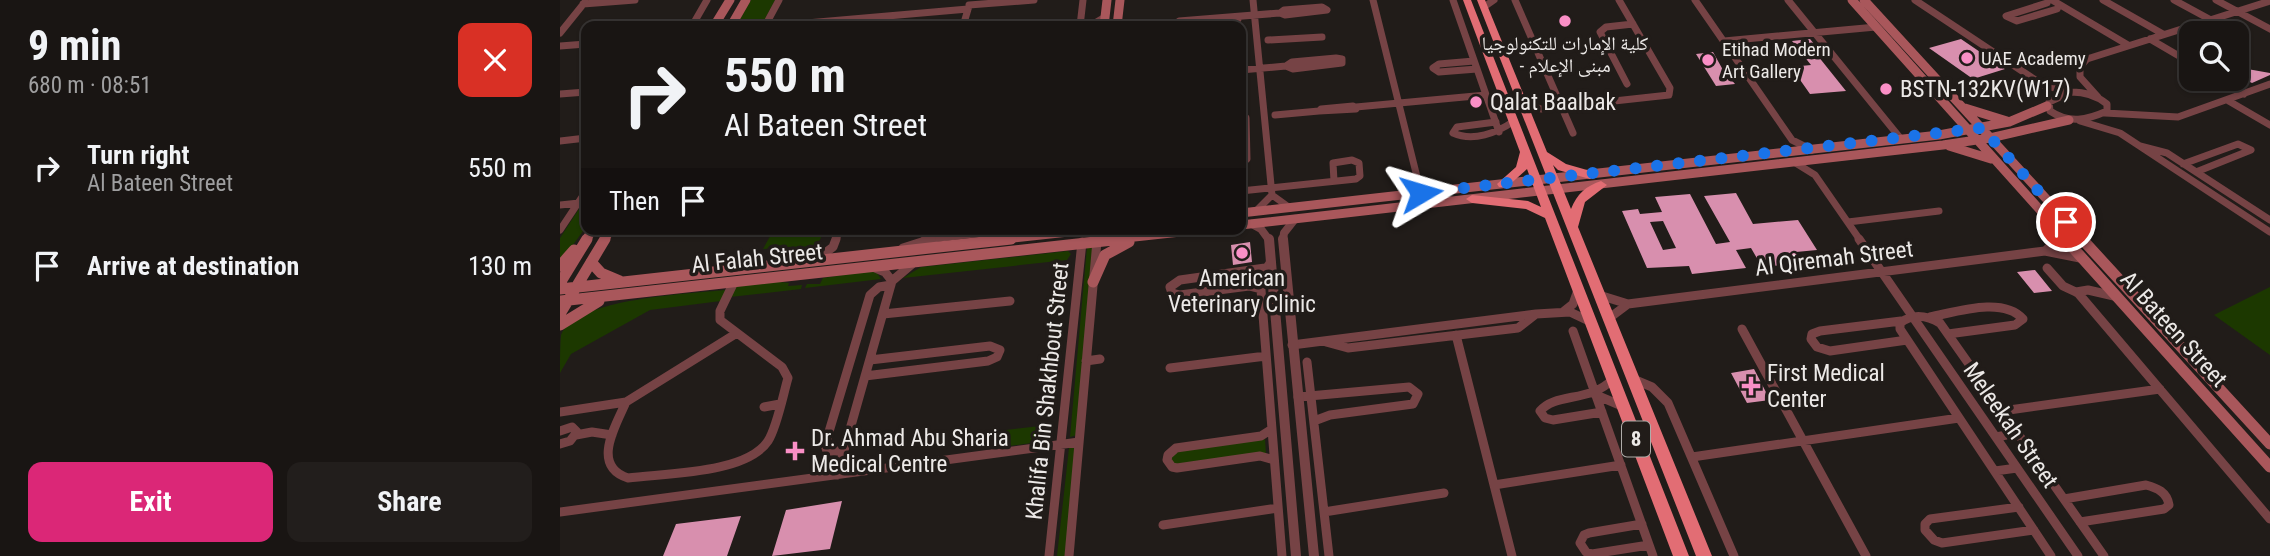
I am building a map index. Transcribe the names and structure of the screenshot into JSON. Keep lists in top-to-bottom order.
{
  "streets": {
    "highway": ["8"],
    "main road": ["Al Falah Street", "Al Bateen Street", "Khalifa Bin Shakhbout Street"],
    "street": ["Al Qiremah Street", "Meleekah Street"]
  },
  "crossings": [
    ["Al Falah Street", "Khalifa Bin Shakhbout Street"],
    ["Al Qiremah Street", "Al Bateen Street"],
    ["Al Qiremah Street", "Meleekah Street"],
    ["Al Qiremah Street", "8"]
  ],
  "places": {
    "other": [
      "كلية الإمارات للتكنولوجيا - مبنى الإعلام",
      "UAE Academy",
      "Etihad Modern Art Gallery",
      "BSTN-132KV(W17)",
      "Qalat Baalbak",
      "American Veterinary Clinic"
    ],
    "health": ["First Medical Center", "Dr. Ahmad Abu Sharia Medical Centre"]
  },
  "page": {
    "heading": ["9 min", "680 m · 08:51"],
    "turn": ["550 m", "Al Bateen Street"],
    "list": [
      {
        "name": "Turn right",
        "note": "Al Bateen Street",
        "value": "550 m"
      },
      {
        "name": "Arrive at destination",
        "value": "130 m"
      }
    ],
    "then": "Then",
    "buttons": ["Exit", "Share"]
  }
}
